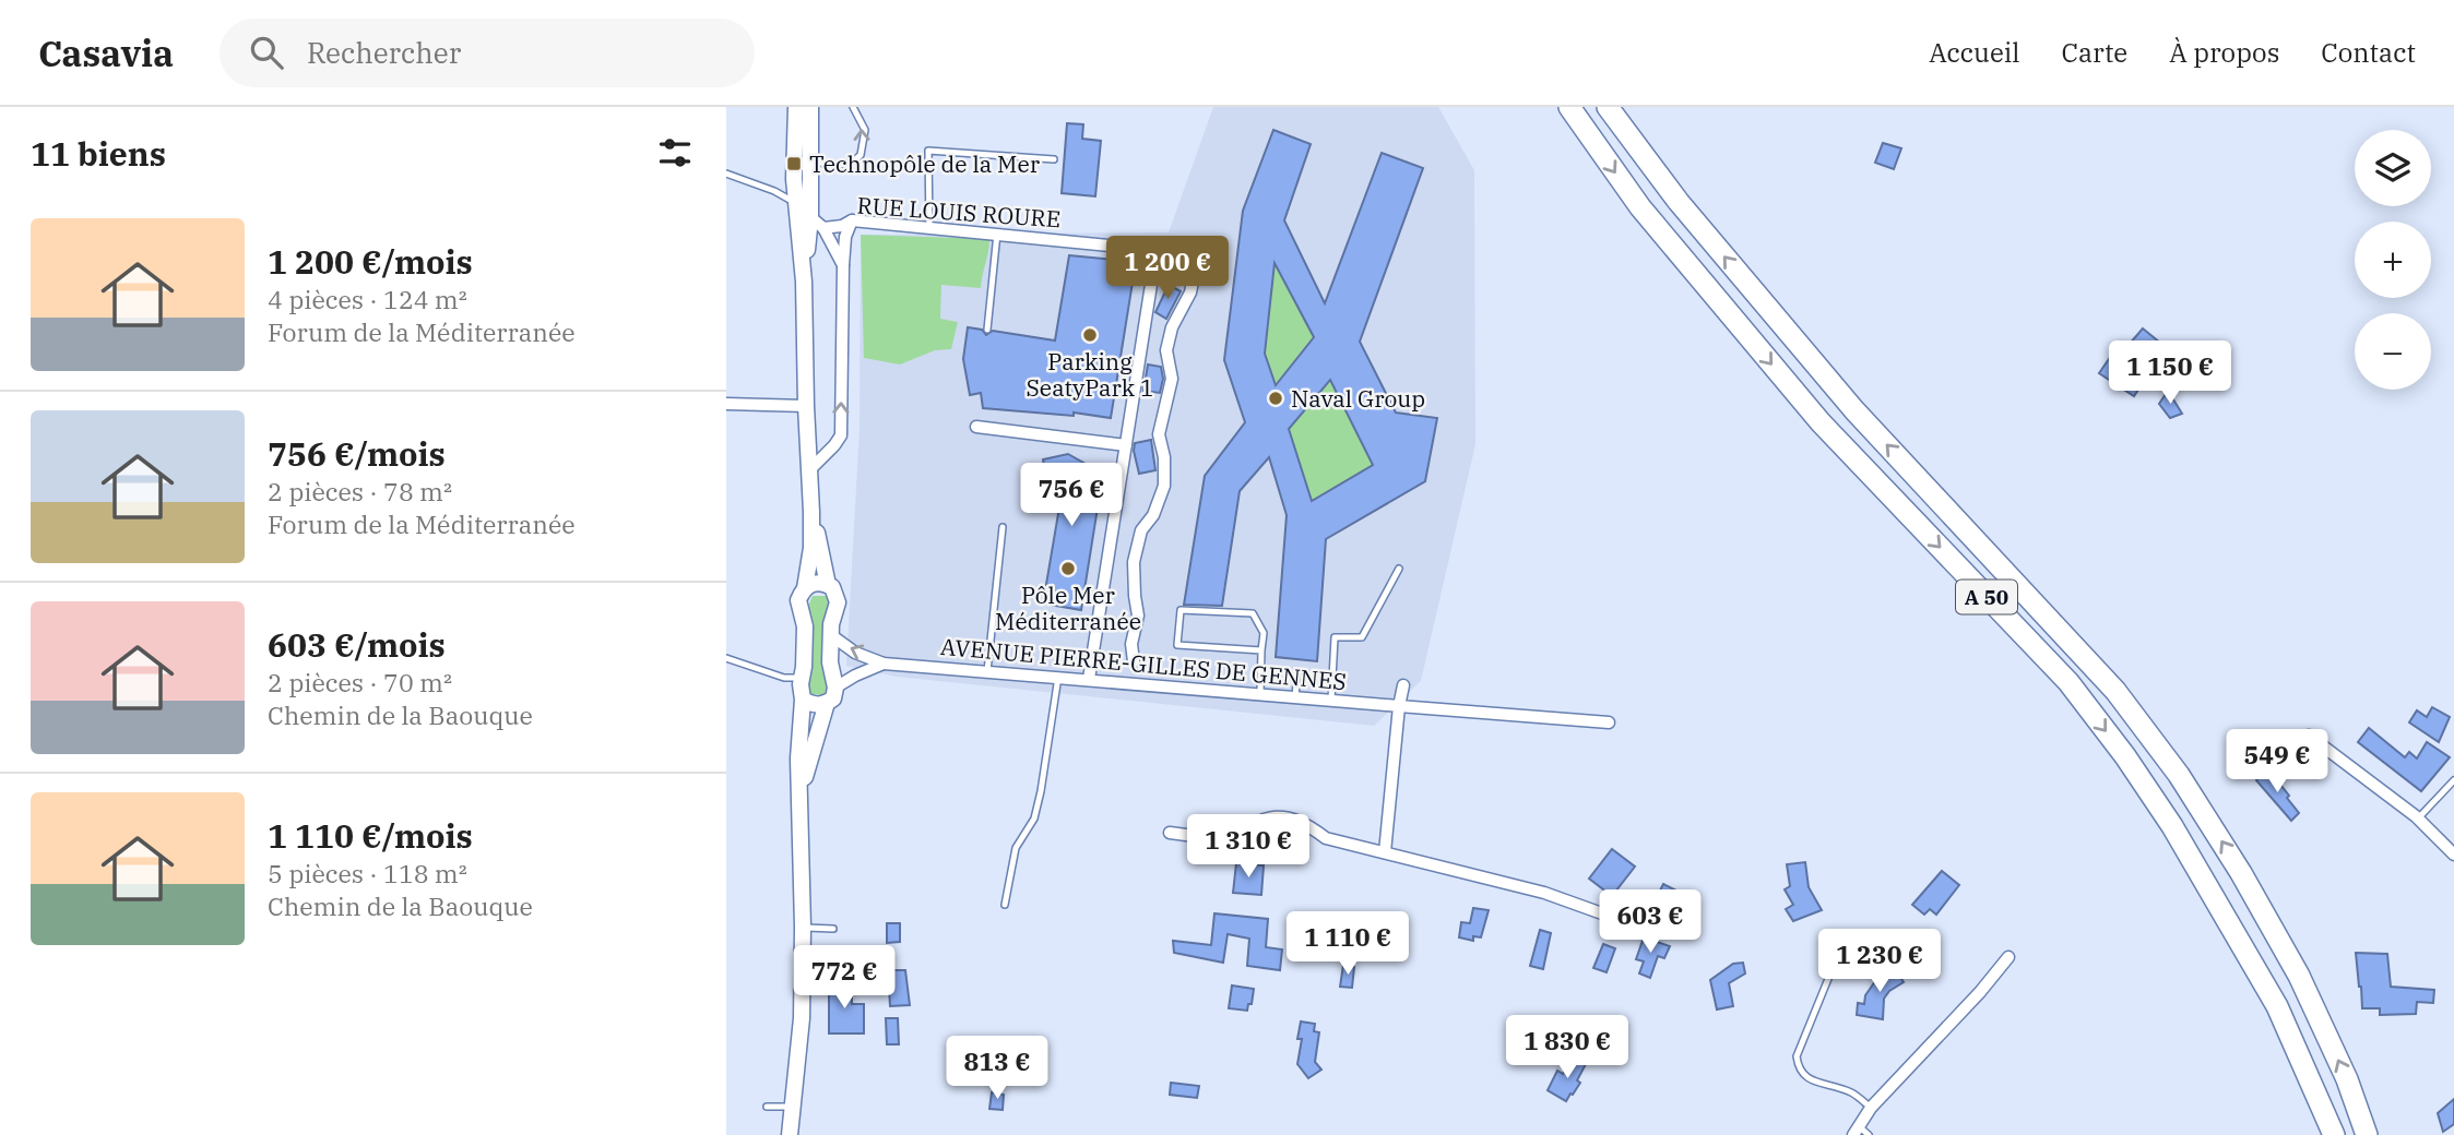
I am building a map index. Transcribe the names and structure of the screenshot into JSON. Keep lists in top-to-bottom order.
{
  "streets": {
    "highway": ["A 50"],
    "street": ["RUE LOUIS ROURE", "AVENUE PIERRE-GILLES DE GENNES"]
  },
  "places": {
    "transit": ["Technopôle de la Mer"],
    "other": ["Parking SeatyPark 1", "Naval Group", "Pôle Mer Méditerranée"]
  },
  "page": {
    "header": "Casavia",
    "search": "Rechercher",
    "nav": [
      "Accueil",
      "Carte",
      "À propos",
      "Contact"
    ],
    "heading": "11 biens",
    "map_buttons": ["+", "−"],
    "list": [
      {
        "name": "1 200 €/mois",
        "note": "4 pièces · 124 m² · Forum de la Méditerranée"
      },
      {
        "name": "756 €/mois",
        "note": "2 pièces · 78 m² · Forum de la Méditerranée"
      },
      {
        "name": "603 €/mois",
        "note": "2 pièces · 70 m² · Chemin de la Baouque"
      },
      {
        "name": "1 110 €/mois",
        "note": "5 pièces · 118 m² · Chemin de la Baouque"
      }
    ],
    "price": [
      "1 200 €",
      "1 150 €",
      "756 €",
      "549 €",
      "1 310 €",
      "603 €",
      "1 110 €",
      "1 230 €",
      "772 €",
      "1 830 €",
      "813 €"
    ]
  }
}
